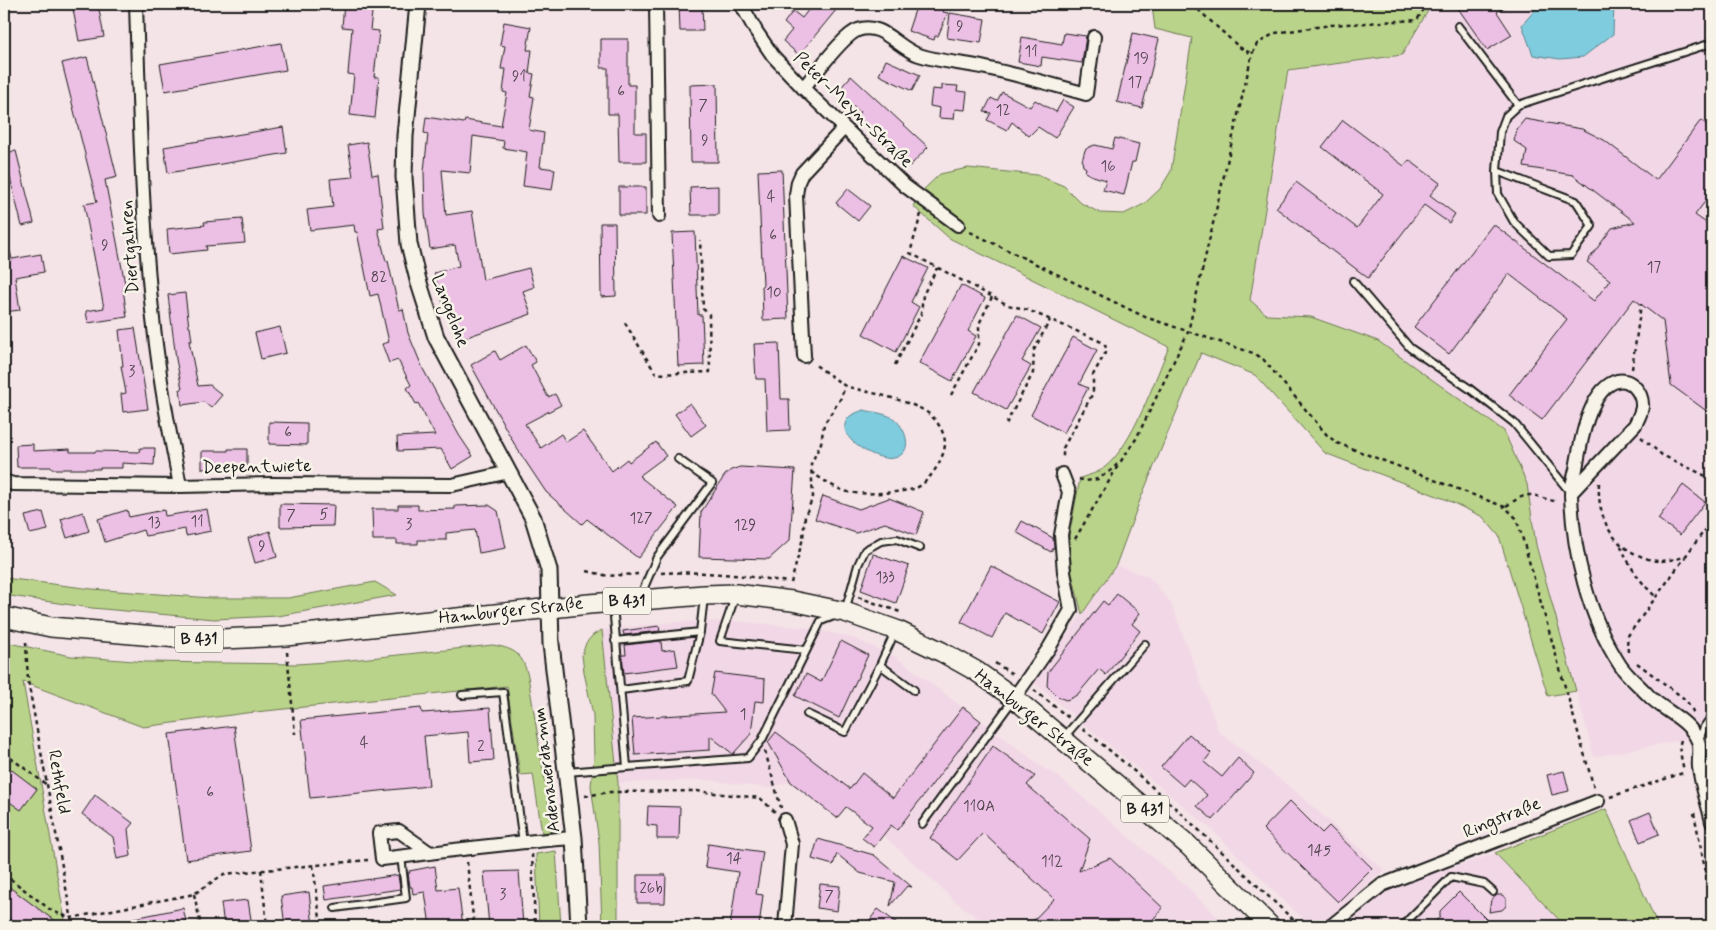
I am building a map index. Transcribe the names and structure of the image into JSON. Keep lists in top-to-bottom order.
{
  "streets": {
    "main road": ["B 431", "Hamburger Straße"],
    "street": [
      "Peter-Meyn-Straße",
      "Diertgahren",
      "Langelohe",
      "Deepentwiete",
      "Adenauerdamm",
      "Ringstraße"
    ],
    "path": ["Rethfeld"]
  },
  "crossings": [
    ["Diertgahren", "Deepentwiete"],
    ["Langelohe", "Deepentwiete"],
    ["Langelohe", "Hamburger Straße"],
    ["Langelohe", "Adenauerdamm"],
    ["Hamburger Straße", "Adenauerdamm"]
  ],
  "house_numbers": [
    "9",
    "11",
    "19",
    "91",
    "17",
    "6",
    "7",
    "12",
    "9",
    "16",
    "4",
    "6",
    "9",
    "17",
    "82",
    "10",
    "3",
    "6",
    "5",
    "7",
    "127",
    "11",
    "13",
    "3",
    "129",
    "9",
    "133",
    "1",
    "4",
    "2",
    "6",
    "110A",
    "145",
    "14",
    "112",
    "26b",
    "3",
    "7"
  ]
}
